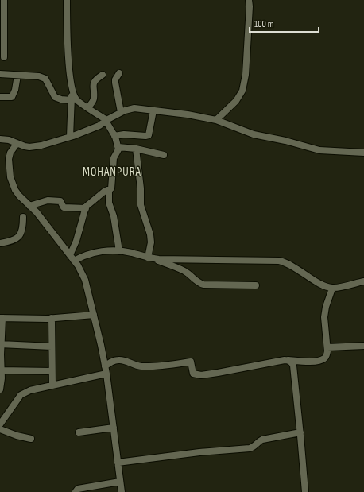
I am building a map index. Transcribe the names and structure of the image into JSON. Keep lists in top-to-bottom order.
{
  "districts": ["MOHANPURA"],
  "scale_bar": "100 m"
}
